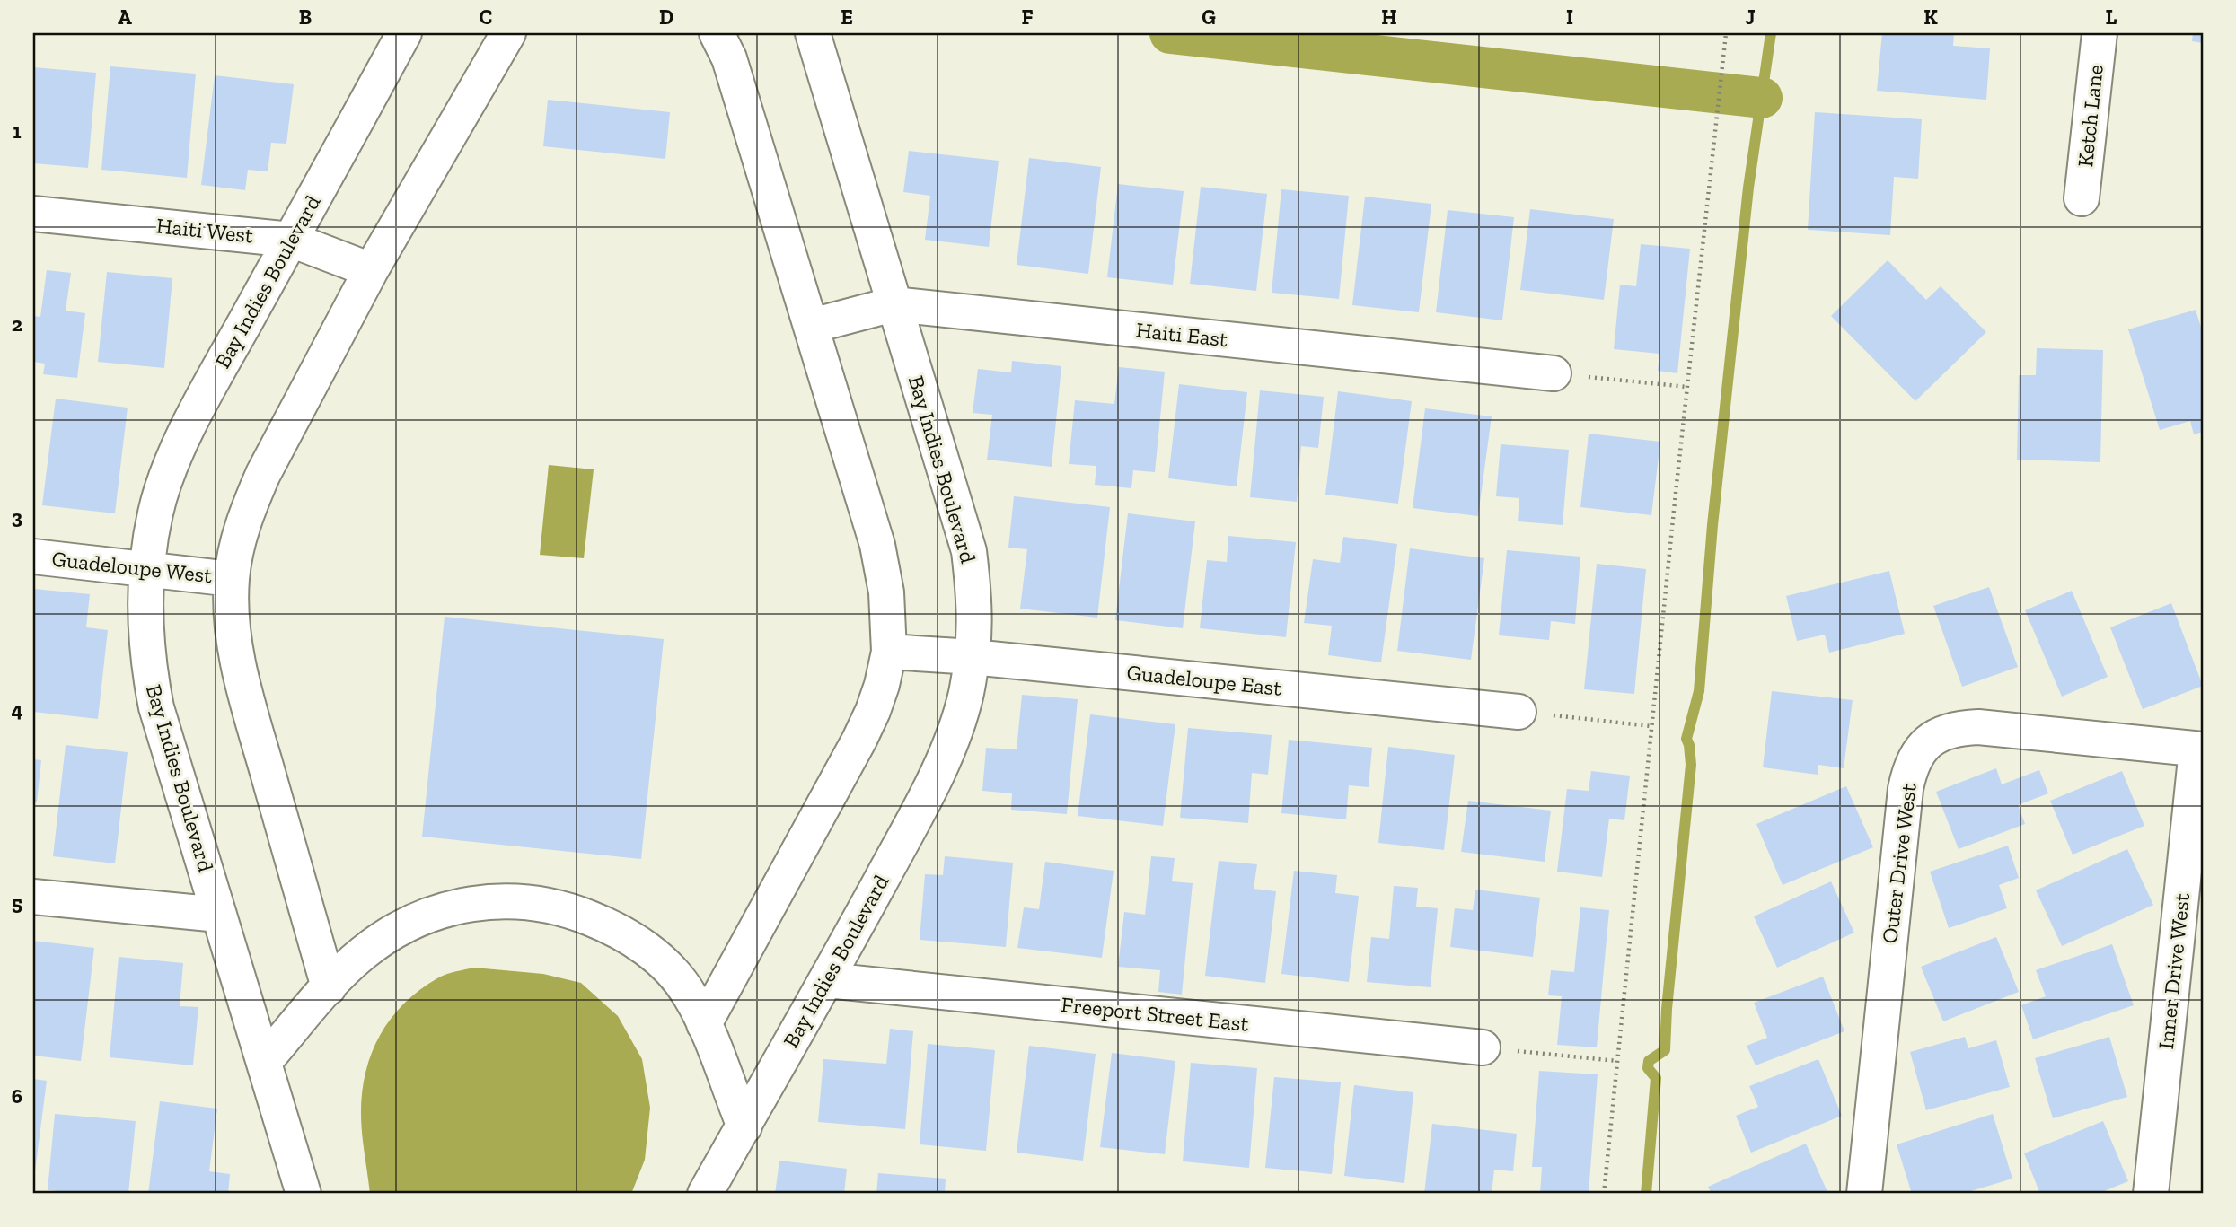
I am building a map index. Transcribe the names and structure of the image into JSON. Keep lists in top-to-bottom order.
{
  "streets": {
    "street": [
      "Ketch Lane",
      "Haiti West",
      "Bay Indies Boulevard",
      "Haiti East",
      "Guadeloupe West",
      "Guadeloupe East",
      "Outer Drive West",
      "Inner Drive West",
      "Freeport Street East"
    ]
  },
  "crossings": [
    ["Haiti West", "Bay Indies Boulevard"],
    ["Bay Indies Boulevard", "Haiti East"],
    ["Bay Indies Boulevard", "Guadeloupe West"],
    ["Bay Indies Boulevard", "Guadeloupe East"],
    ["Bay Indies Boulevard", "Freeport Street East"],
    ["Outer Drive West", "Inner Drive West"]
  ],
  "grid": {
    "columns": [
      "A",
      "B",
      "C",
      "D",
      "E",
      "F",
      "G",
      "H",
      "I",
      "J",
      "K",
      "L"
    ],
    "rows": [
      "1",
      "2",
      "3",
      "4",
      "5",
      "6"
    ]
  }
}
